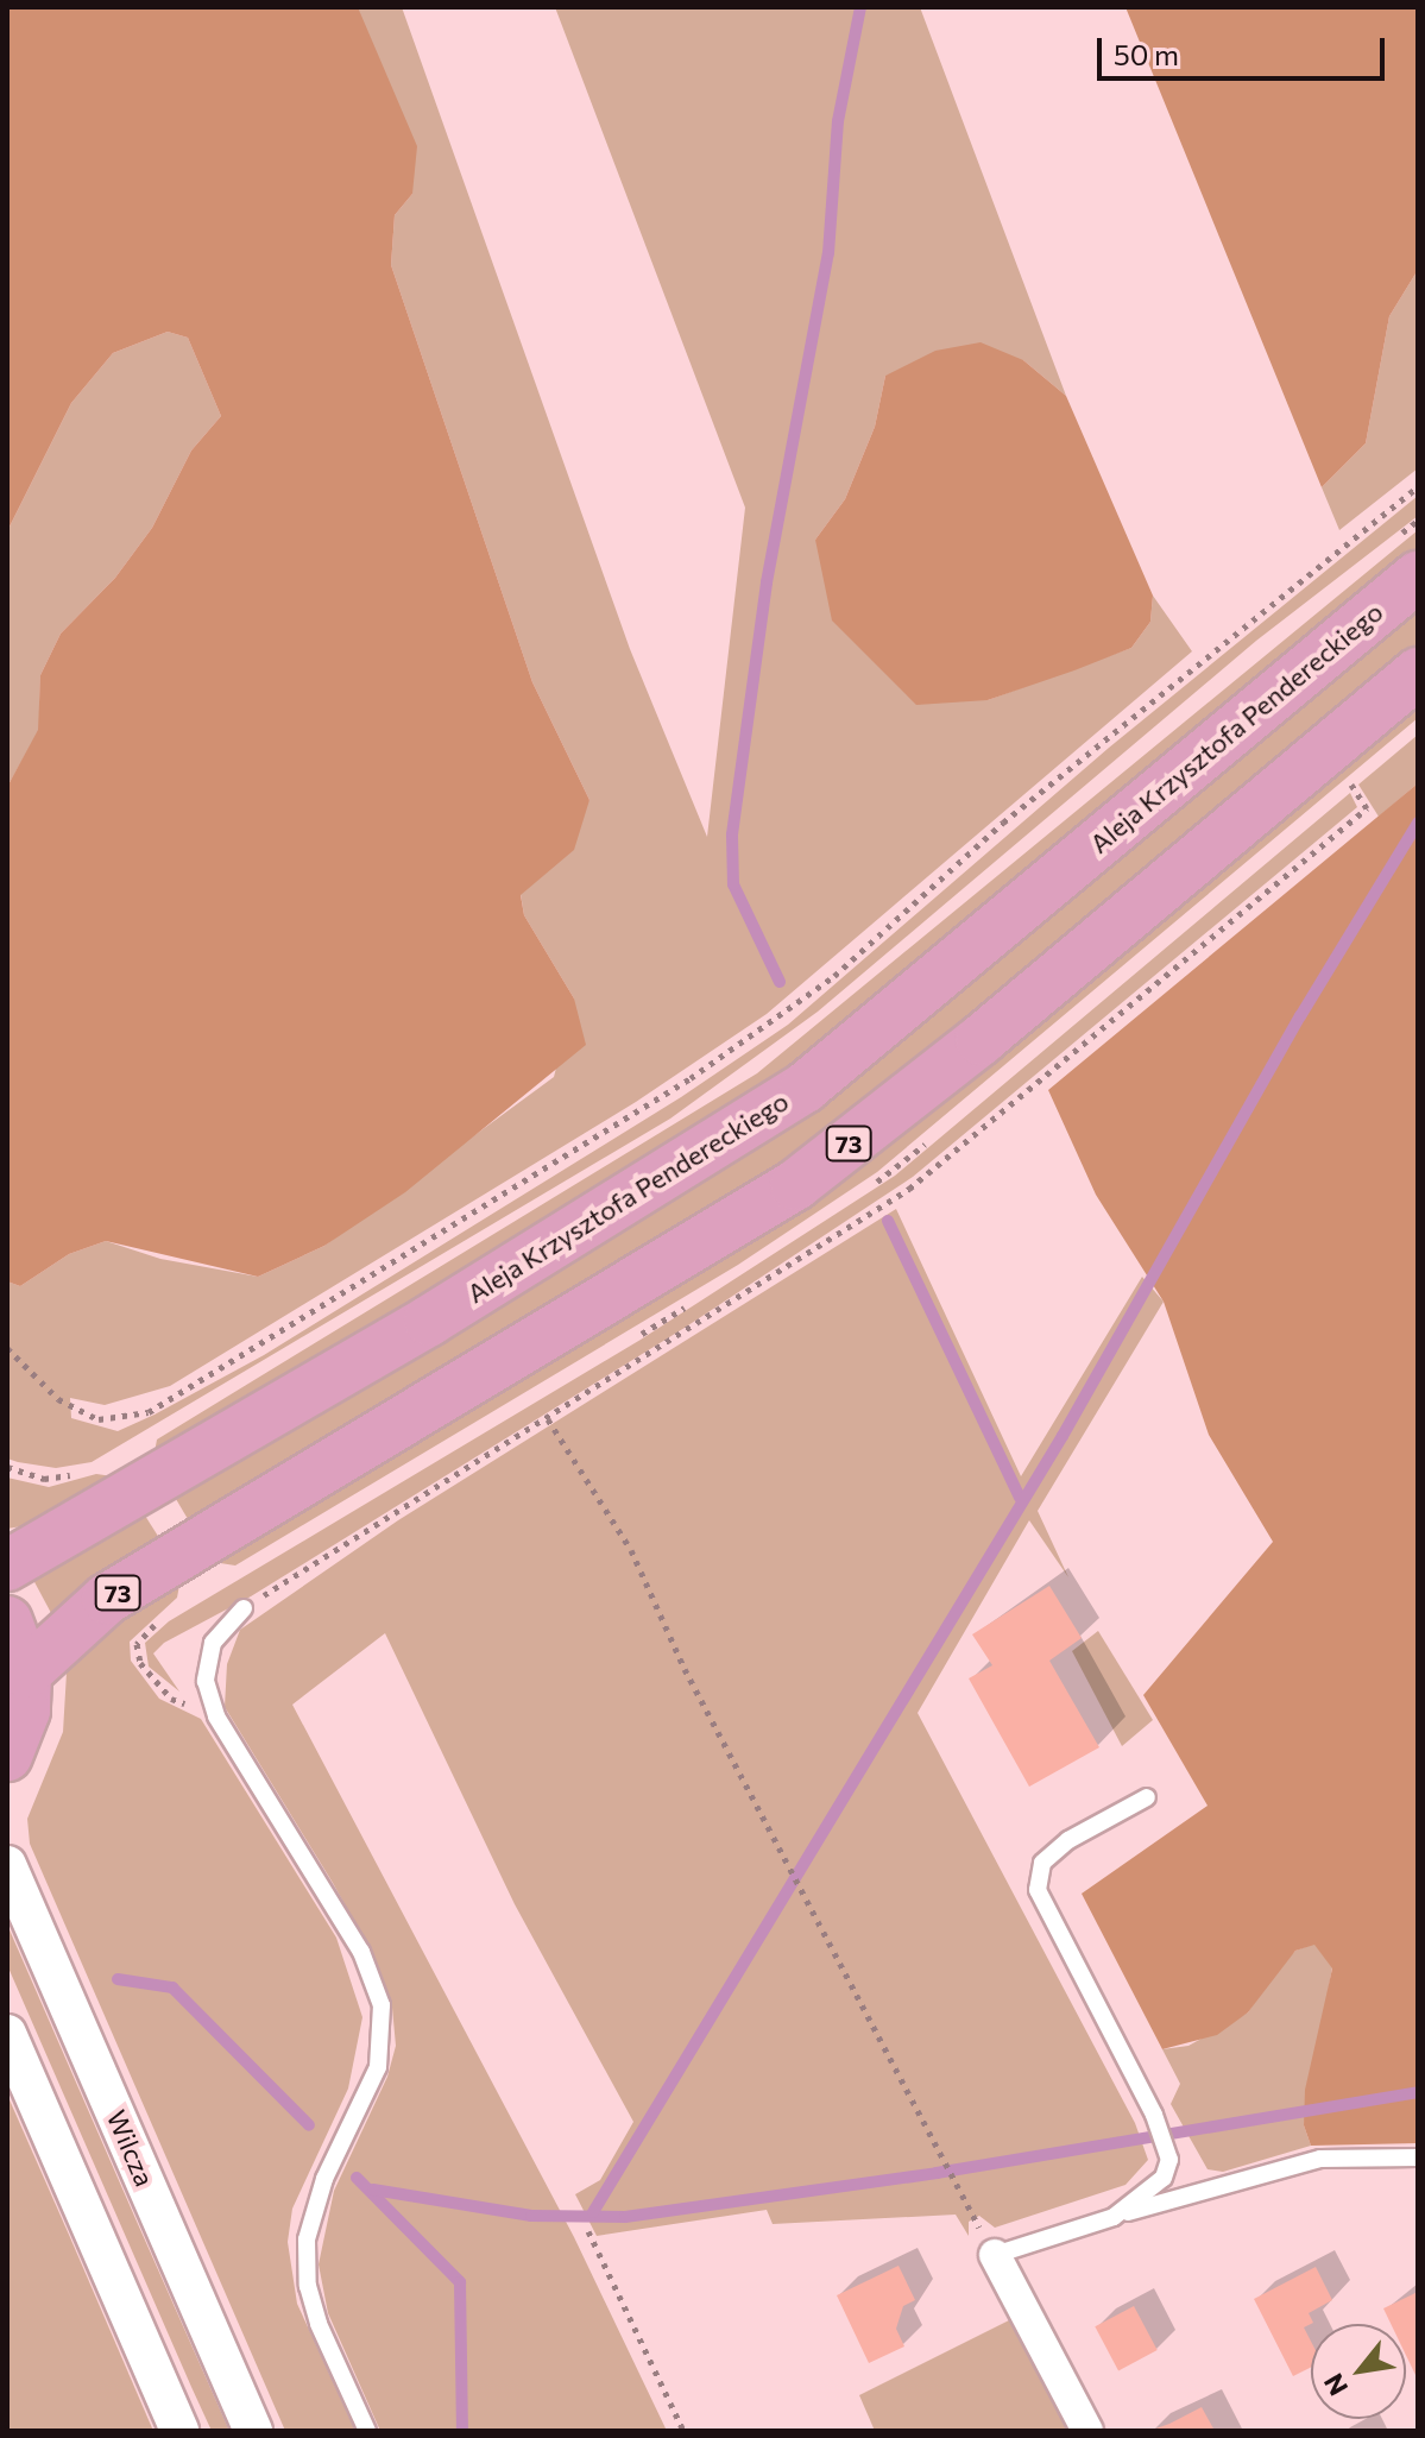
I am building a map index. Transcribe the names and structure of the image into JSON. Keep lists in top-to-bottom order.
{
  "streets": {
    "main road": ["Aleja Krzysztofa Pendereckiego", "73"],
    "street": ["Wilcza"]
  },
  "scale_bar": "50 m",
  "north": "bottom left"
}
